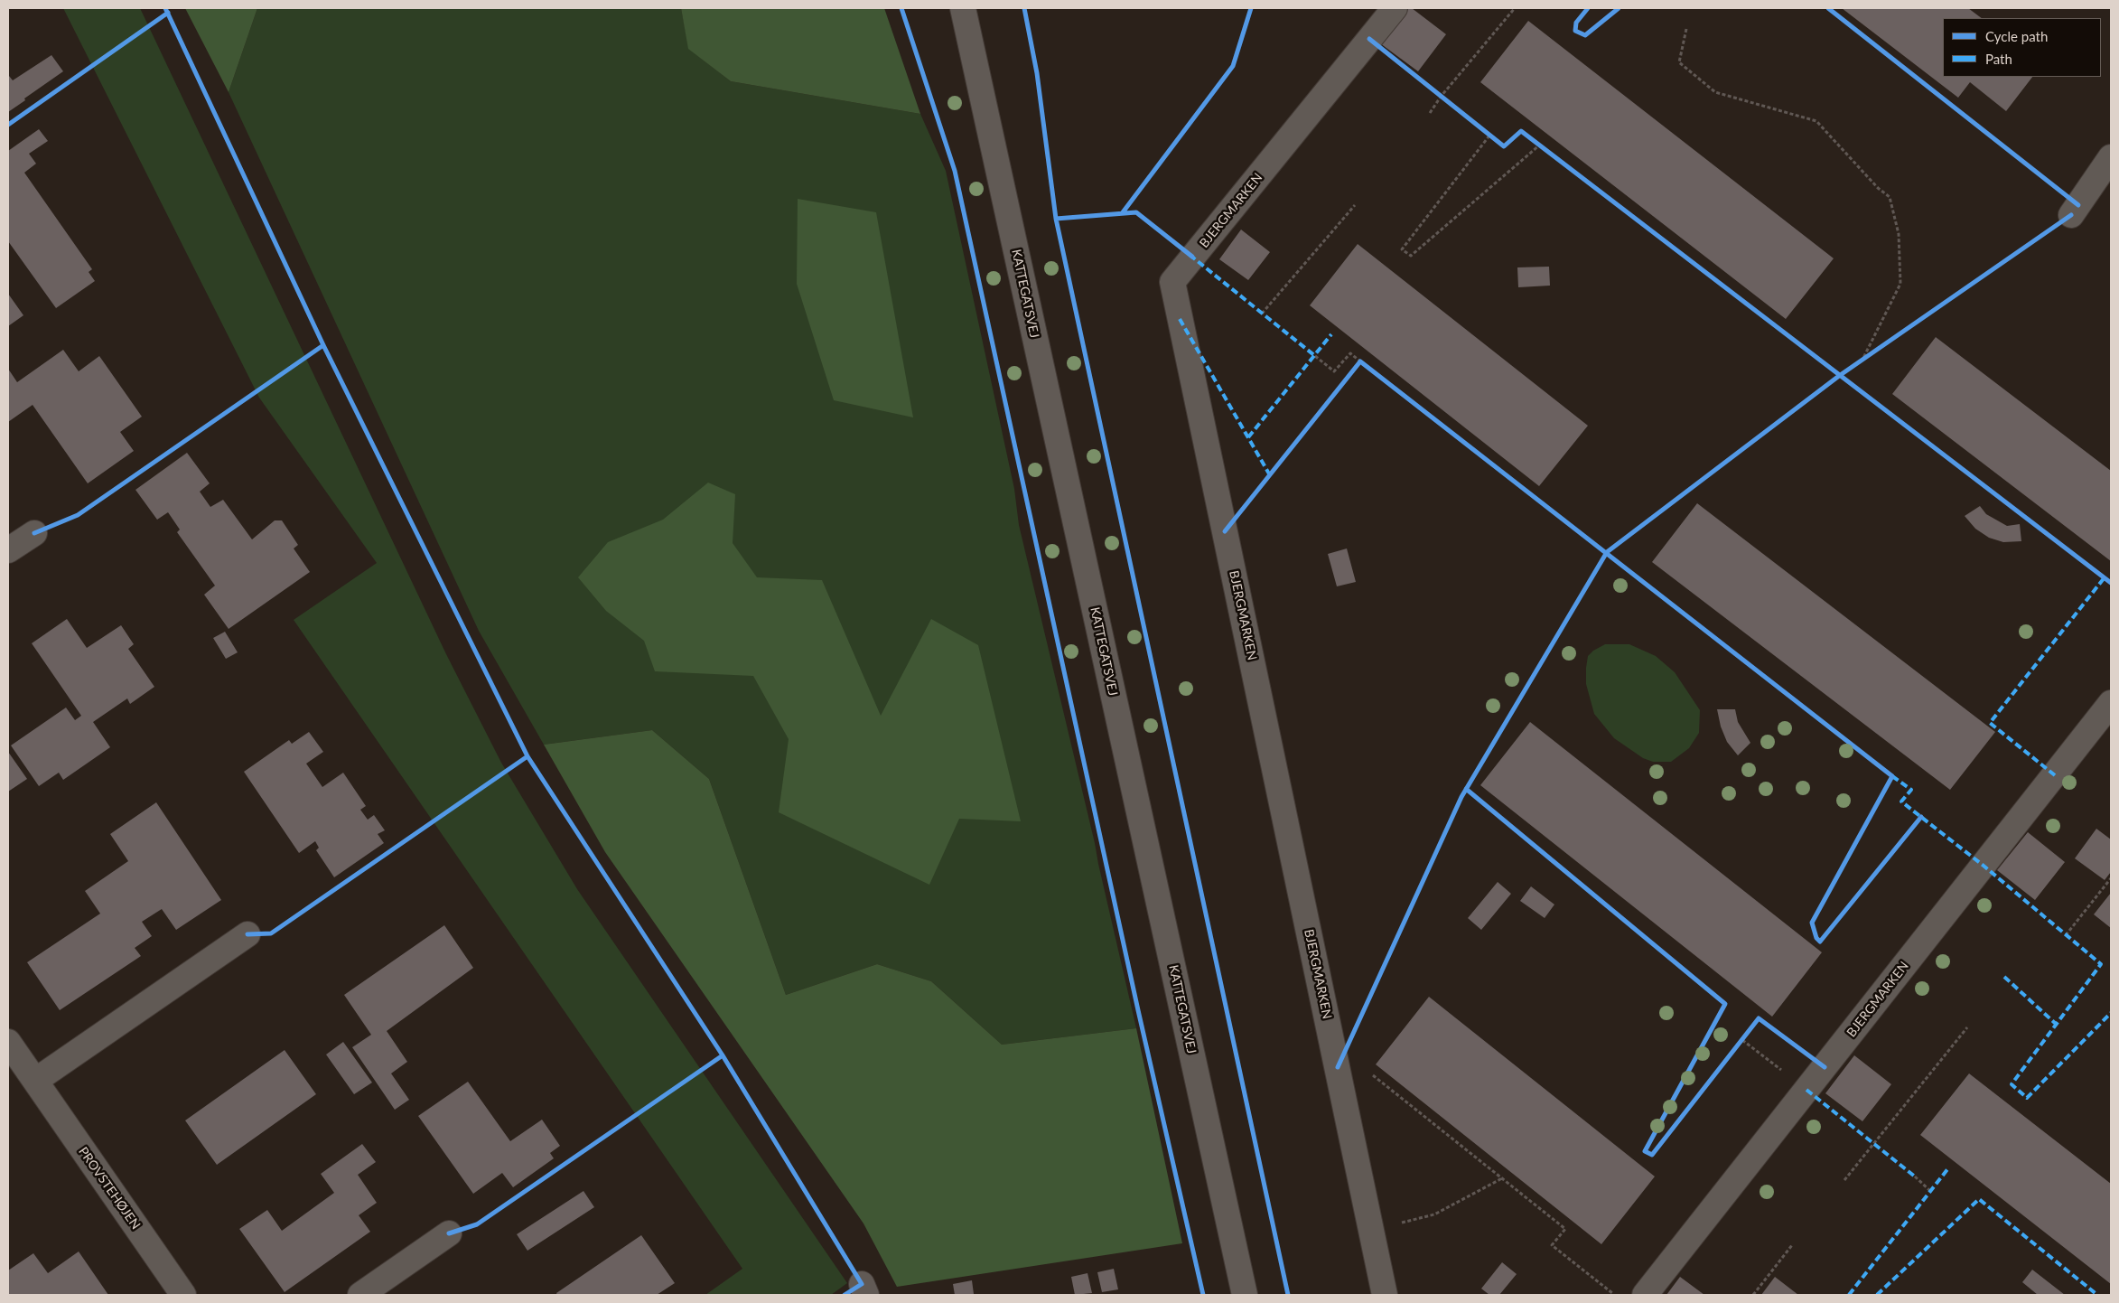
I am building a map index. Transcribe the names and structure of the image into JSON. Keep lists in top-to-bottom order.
{
  "streets": {
    "street": ["BJERGMARKEN", "KATTEGATSVEJ", "PROVSTEHØJEN"]
  },
  "legend": ["Cycle path", "Path"]
}
